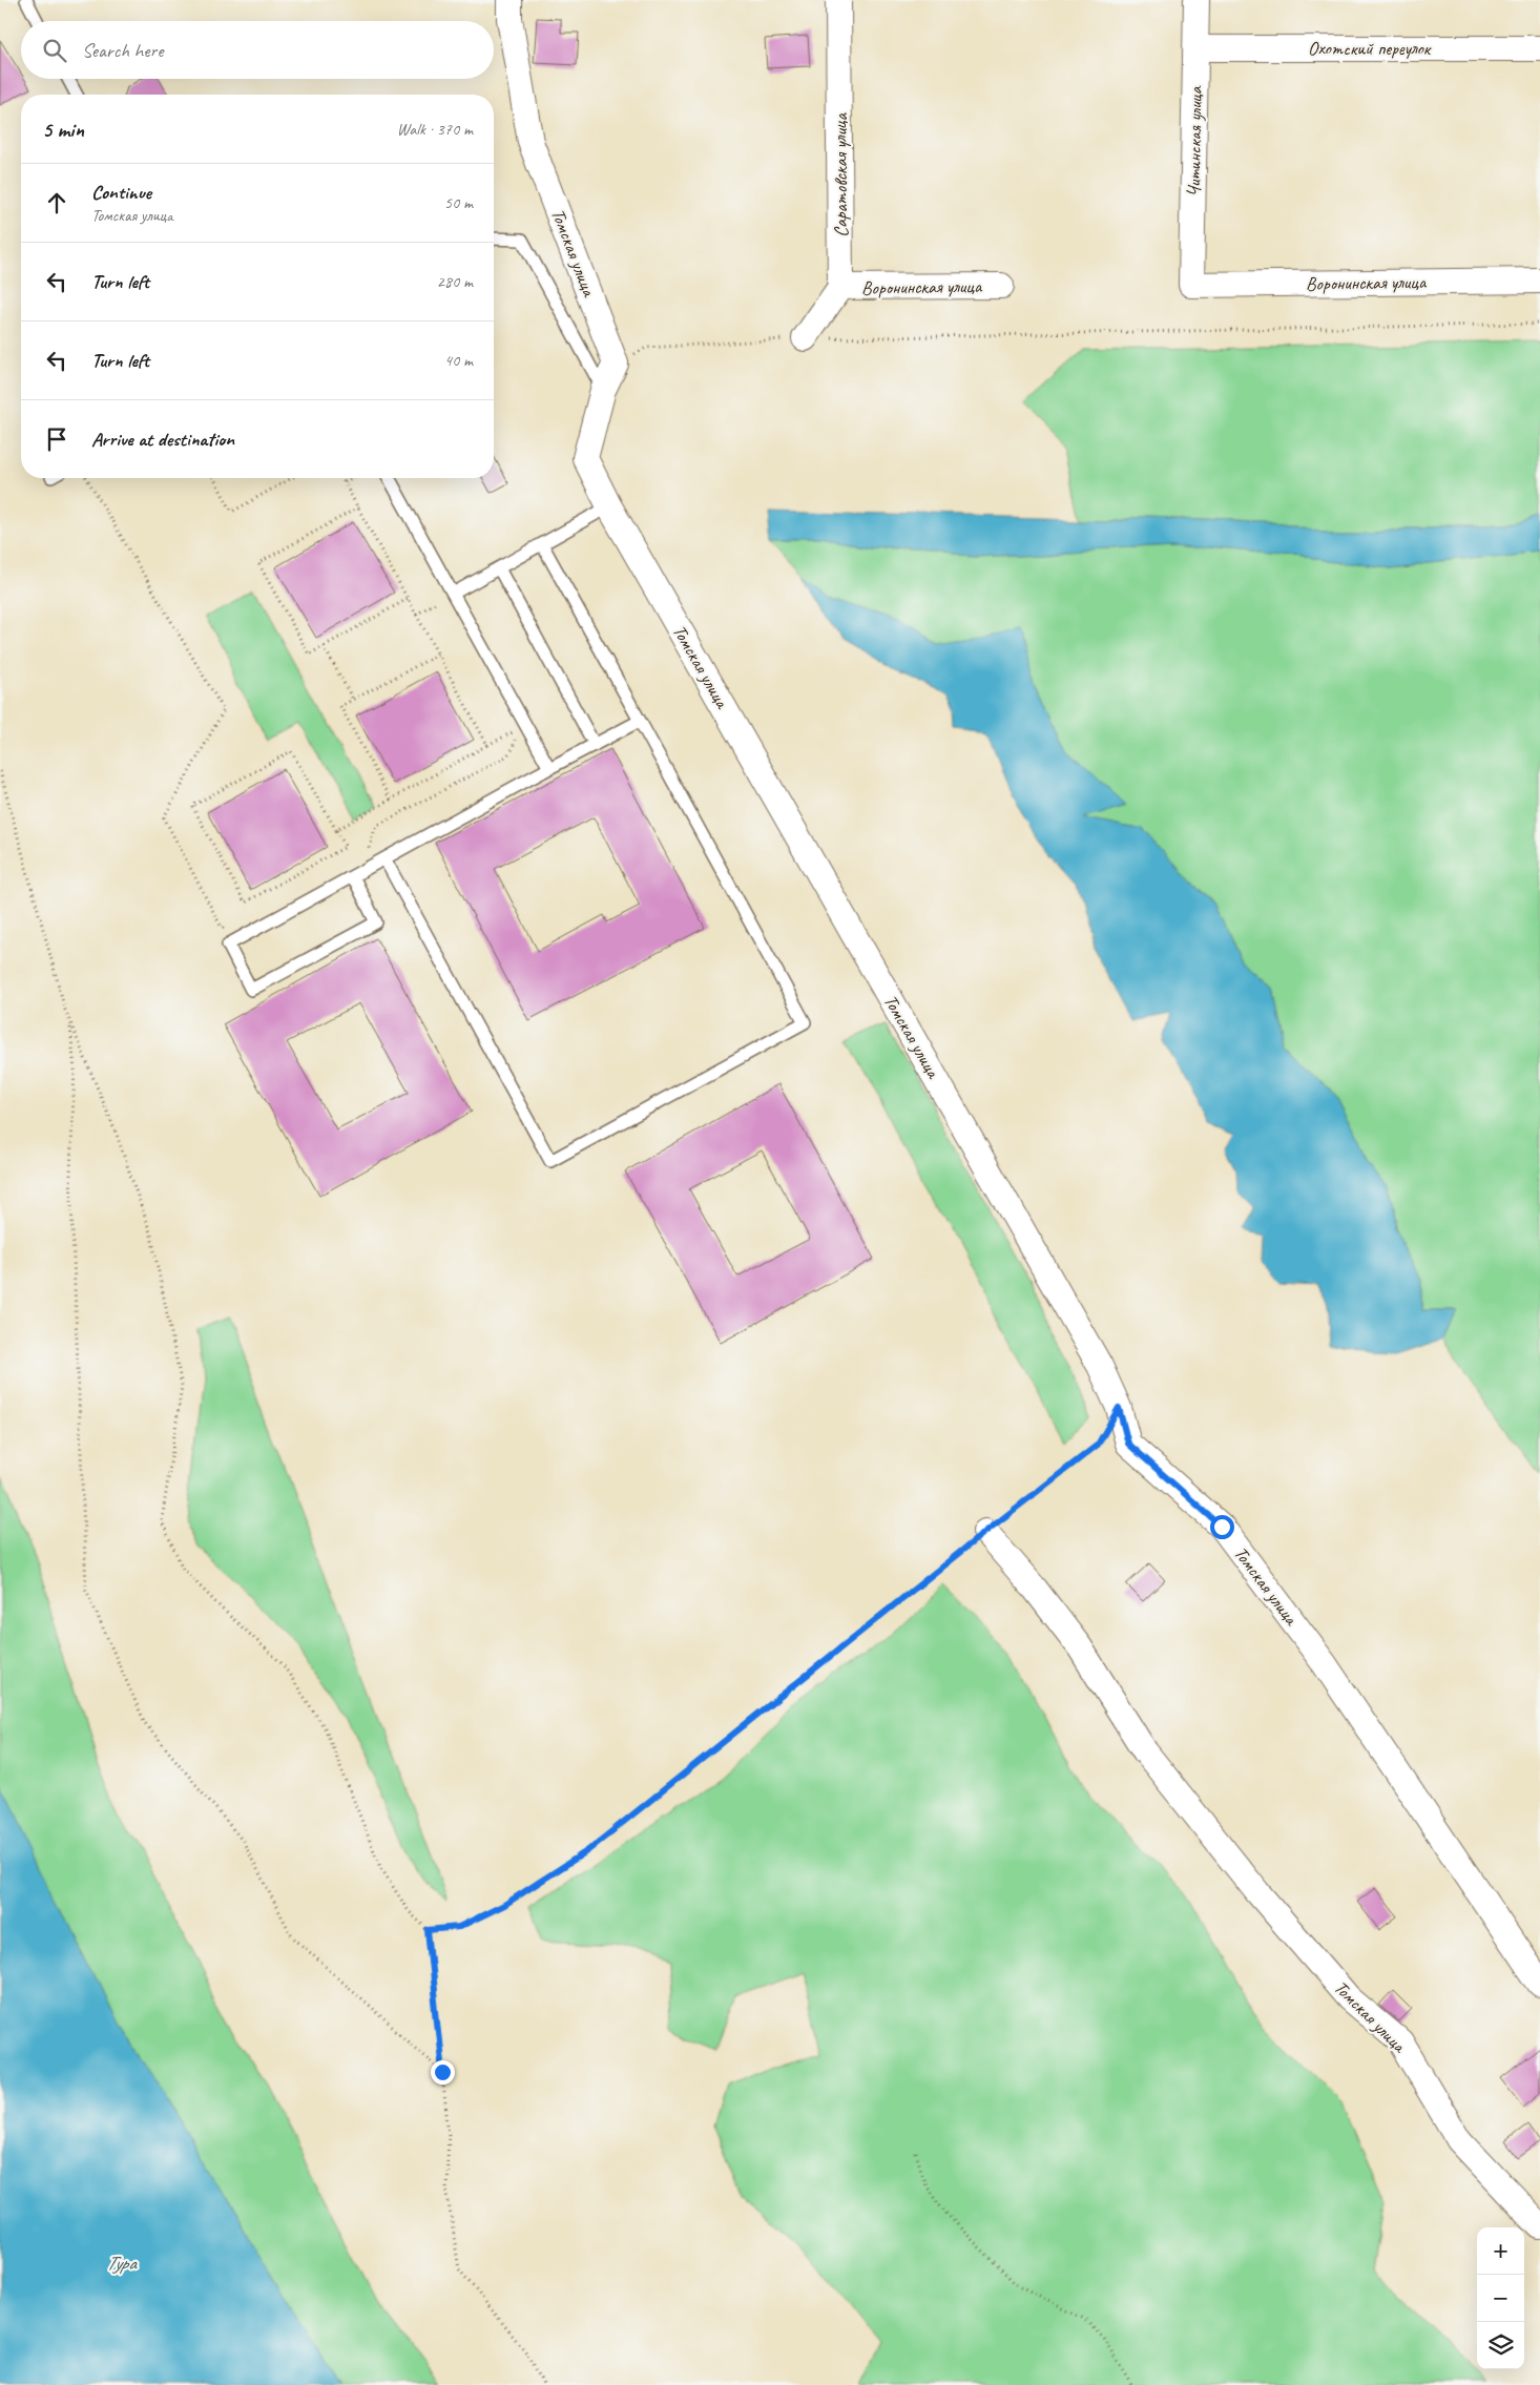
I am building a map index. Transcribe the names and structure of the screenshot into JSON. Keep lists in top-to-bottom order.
{
  "streets": {
    "street": [
      "Охотский переулок",
      "Читинская улица",
      "Саратовская улица",
      "Томская улица",
      "Воронинская улица"
    ]
  },
  "crossings": [
    ["Охотский переулок", "Читинская улица"],
    ["Читинская улица", "Воронинская улица"],
    ["Саратовская улица", "Воронинская улица"]
  ],
  "water": ["Тура"],
  "page": {
    "search": "Search here",
    "heading": ["5 min", "Walk · 370 m"],
    "list": [
      ["Continue", "Томская улица", "50 m"],
      ["Turn left", "280 m"],
      ["Turn left", "40 m"],
      "Arrive at destination"
    ],
    "map_buttons": ["+", "−"]
  }
}
